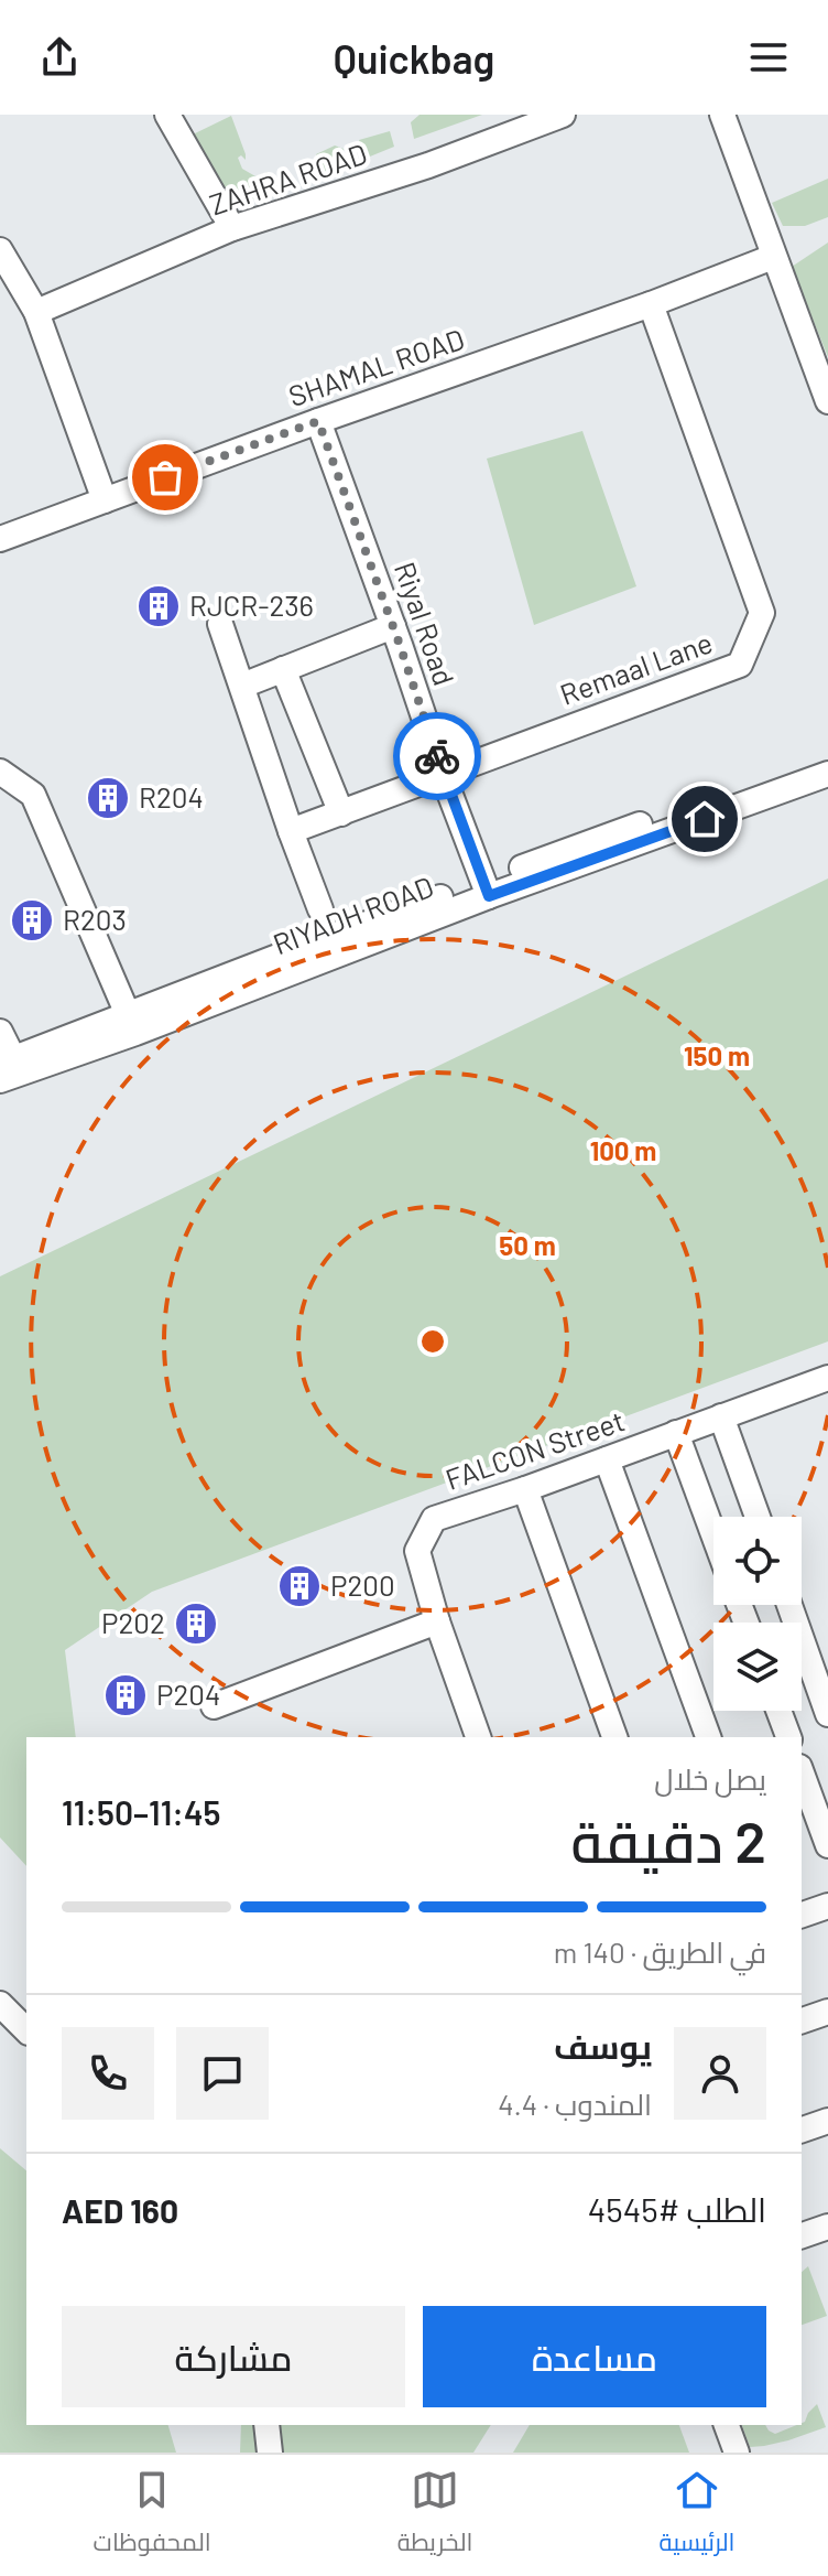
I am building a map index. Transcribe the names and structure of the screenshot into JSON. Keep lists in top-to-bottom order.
{
  "streets": {
    "street": [
      "ZAHRA ROAD",
      "SHAMAL ROAD",
      "Riyal Road",
      "Remaal Lane",
      "RIYADH ROAD",
      "FALCON Street"
    ]
  },
  "crossings": [
    ["SHAMAL ROAD", "Riyal Road"],
    ["SHAMAL ROAD", "Remaal Lane"],
    ["Riyal Road", "Remaal Lane"],
    ["Riyal Road", "RIYADH ROAD"]
  ],
  "places": {
    "building": [
      "RJCR-236",
      "R204",
      "R203",
      "P200",
      "P202",
      "P204"
    ]
  },
  "page": {
    "header": "Quickbag",
    "heading": ["2 دقيقة", "يصل خلال", "11:45–11:50"],
    "panel": [
      "يوسف",
      "المندوب · 4.4",
      "الطلب #4545",
      "AED 160"
    ],
    "bar": "في الطريق · 140 m",
    "buttons": ["مساعدة", "مشاركة"],
    "tabs": ["الرئيسية", "الخريطة", "المحفوظات"]
  },
  "rings": ["150 m", "100 m", "50 m"]
}
